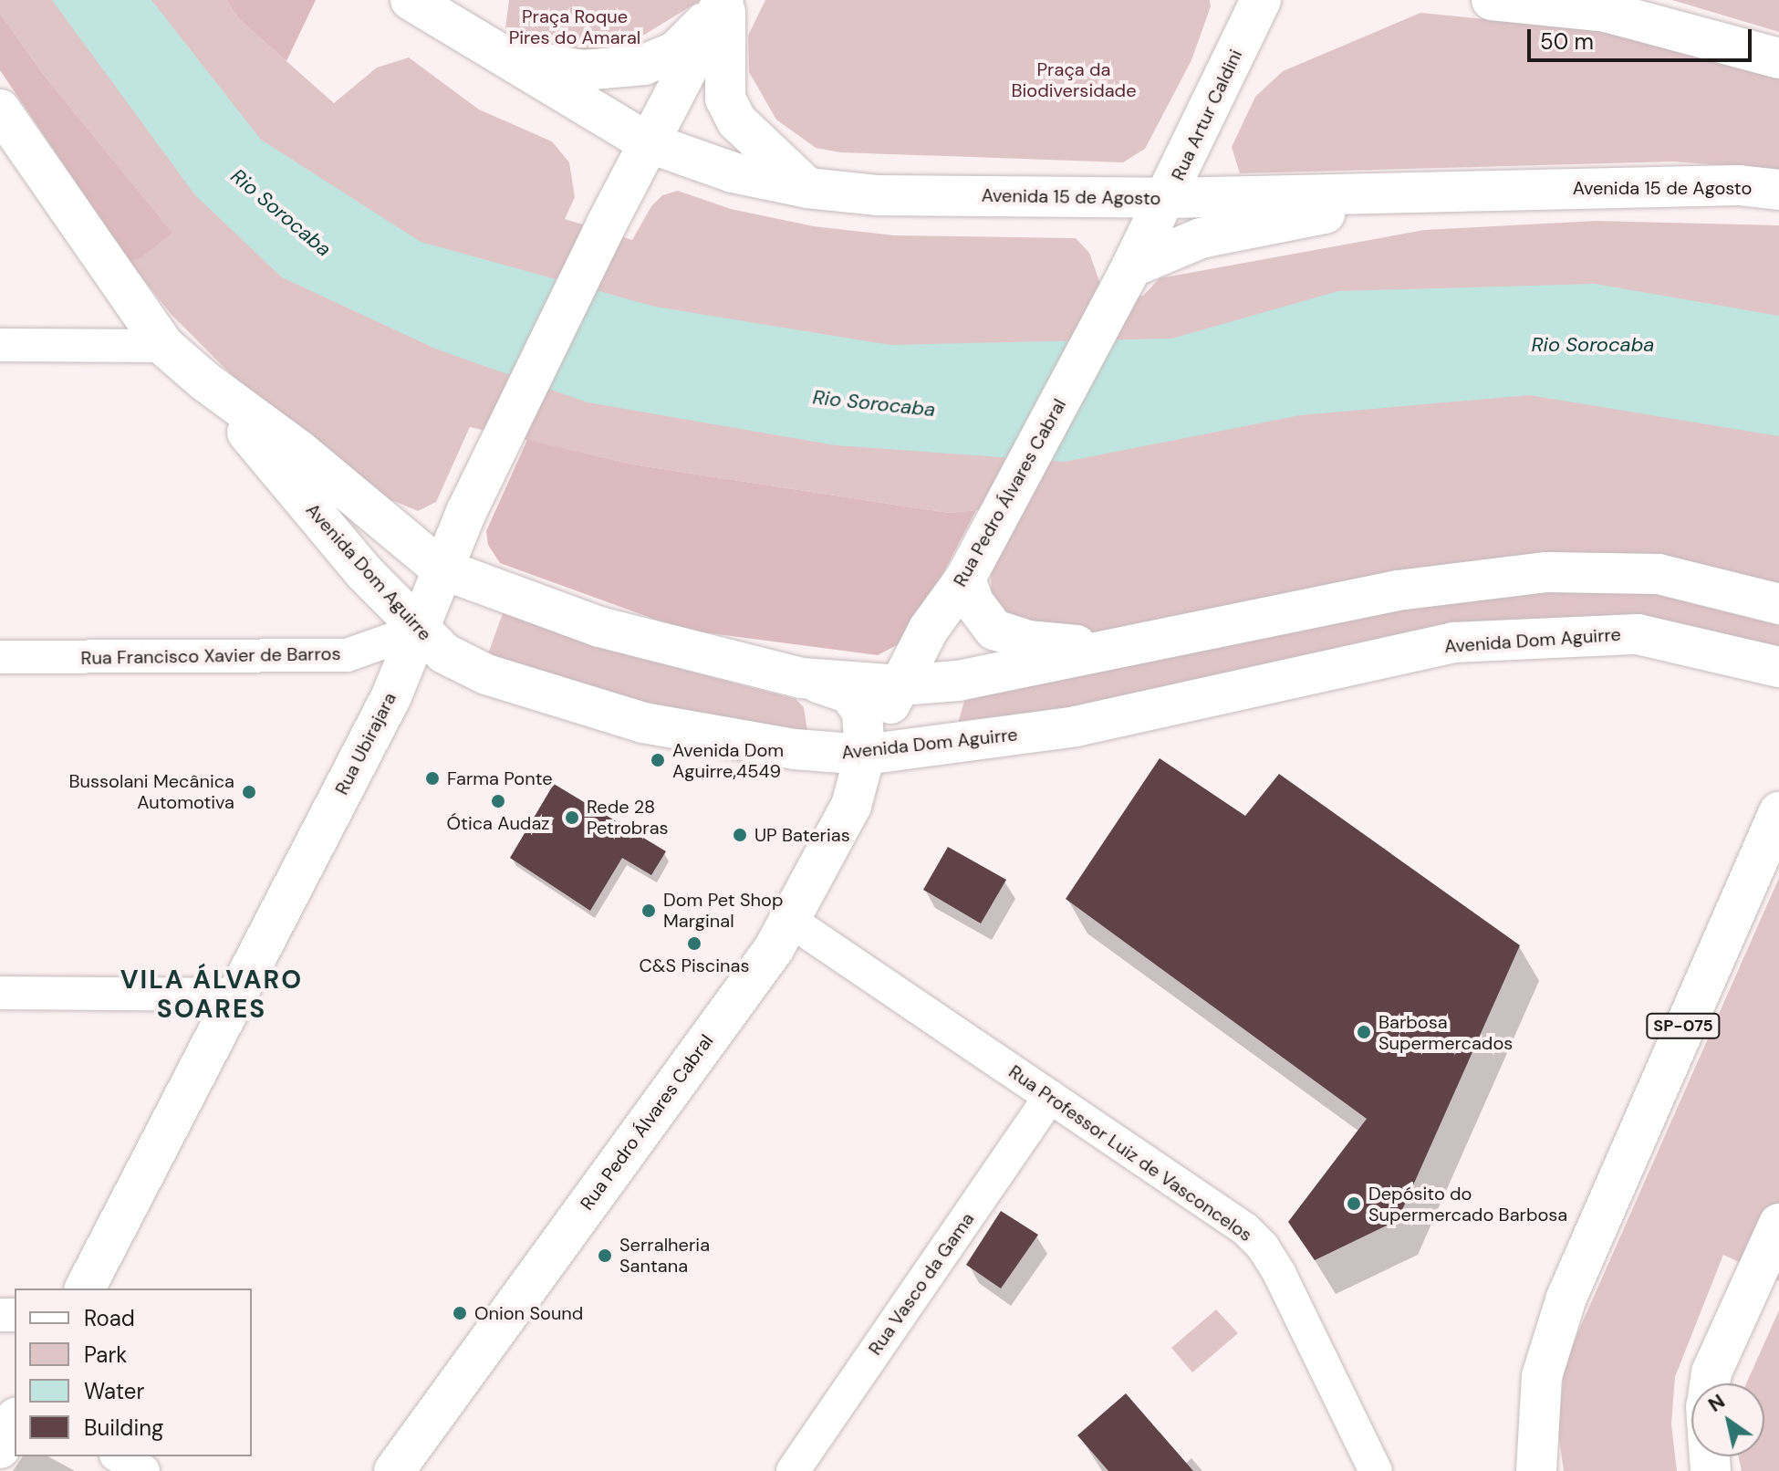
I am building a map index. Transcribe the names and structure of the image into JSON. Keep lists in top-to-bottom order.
{
  "streets": {
    "main road": [
      "Rua Artur Caldini",
      "Avenida 15 de Agosto",
      "Rua Pedro Álvares Cabral",
      "Avenida Dom Aguirre",
      "Rua Ubirajara",
      "SP-075"
    ],
    "street": ["Rua Francisco Xavier de Barros", "Rua Professor Luiz de Vasconcelos", "Rua Vasco da Gama"]
  },
  "crossings": [
    ["Rua Artur Caldini", "Avenida 15 de Agosto"],
    ["Rua Artur Caldini", "Rua Pedro Álvares Cabral"],
    ["Avenida 15 de Agosto", "Rua Ubirajara"],
    ["Rua Pedro Álvares Cabral", "Avenida Dom Aguirre"],
    ["Rua Pedro Álvares Cabral", "Rua Professor Luiz de Vasconcelos"],
    ["Avenida Dom Aguirre", "Rua Francisco Xavier de Barros"],
    ["Avenida Dom Aguirre", "Rua Ubirajara"],
    ["Rua Francisco Xavier de Barros", "Rua Ubirajara"],
    ["Rua Professor Luiz de Vasconcelos", "Rua Vasco da Gama"]
  ],
  "districts": ["VILA ÁLVARO SOARES"],
  "water": ["Rio Sorocaba"],
  "parks": ["Praça Roque Pires do Amaral", "Praça da Biodiversidade"],
  "places": [
    "Avenida Dom Aguirre,4549",
    "Farma Ponte",
    "Bussolani Mecânica Automotiva",
    "Ótica Audaz",
    "Rede 28 Petrobras",
    "UP Baterias",
    "Dom Pet Shop Marginal",
    "C&S Piscinas",
    "Barbosa Supermercados",
    "Depósito do Supermercado Barbosa",
    "Serralheria Santana",
    "Onion Sound"
  ],
  "legend": [
    "Road",
    "Park",
    "Water",
    "Building"
  ],
  "scale_bar": "50 m",
  "north": "top left"
}
